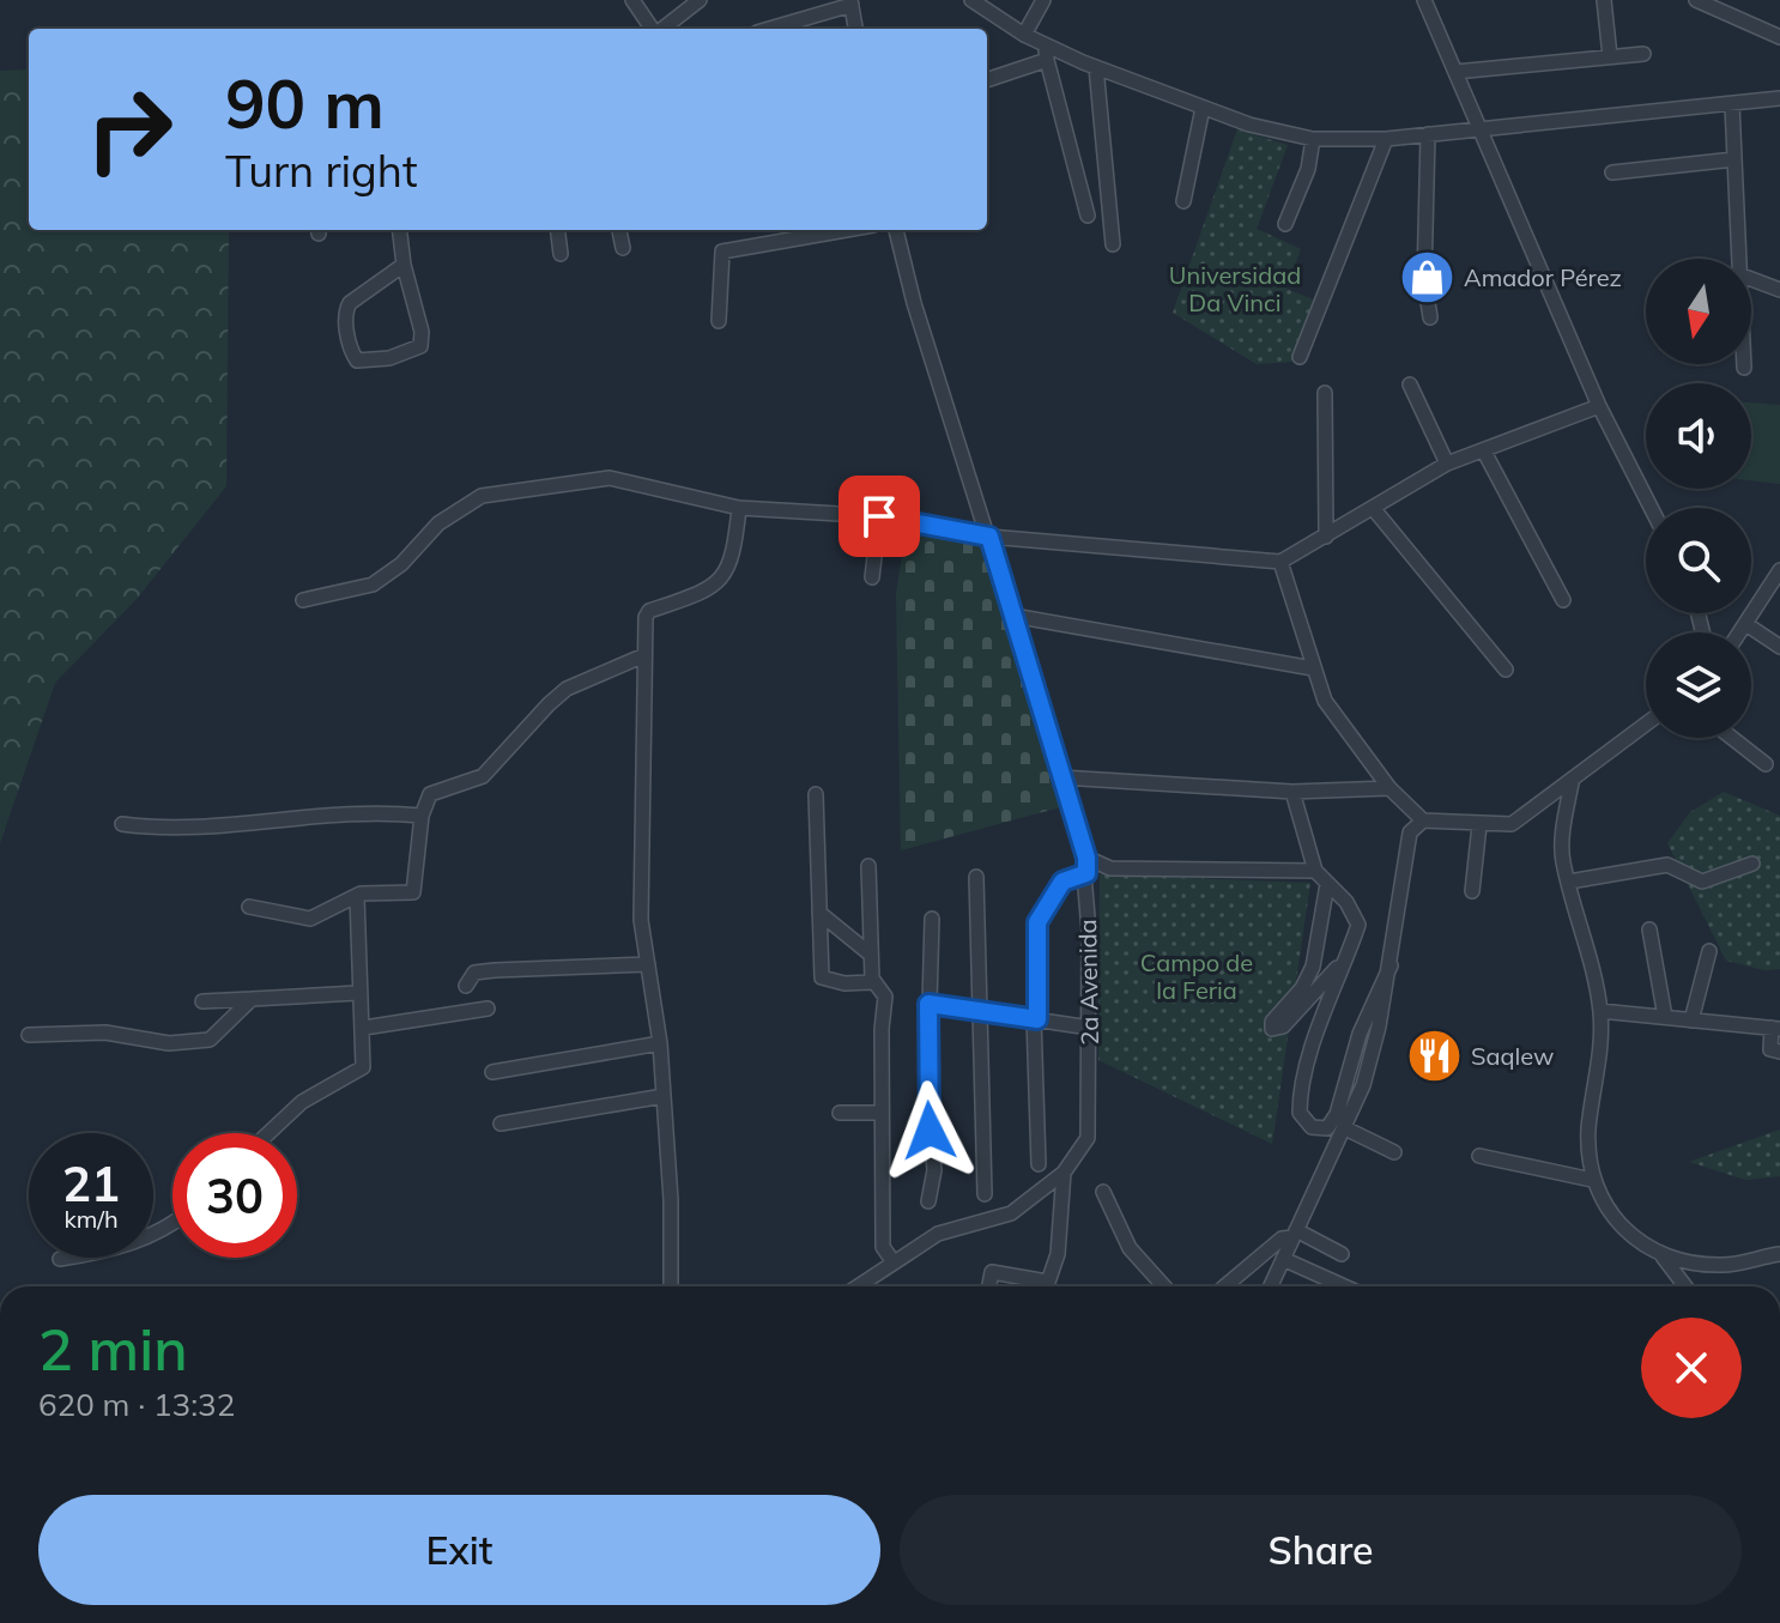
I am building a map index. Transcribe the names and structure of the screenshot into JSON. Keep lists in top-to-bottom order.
{
  "streets": {
    "street": ["2a Avenida"]
  },
  "parks": ["Universidad Da Vinci", "Campo de la Feria"],
  "places": {
    "shop": ["Amador Pérez"],
    "restaurant": ["Saqlew"]
  },
  "north": "bottom",
  "page": {
    "turn": ["90 m", "Turn right"],
    "speed": "21 km/h",
    "limit": "30",
    "heading": ["2 min", "620 m · 13:32"],
    "buttons": ["Exit", "Share"]
  }
}
